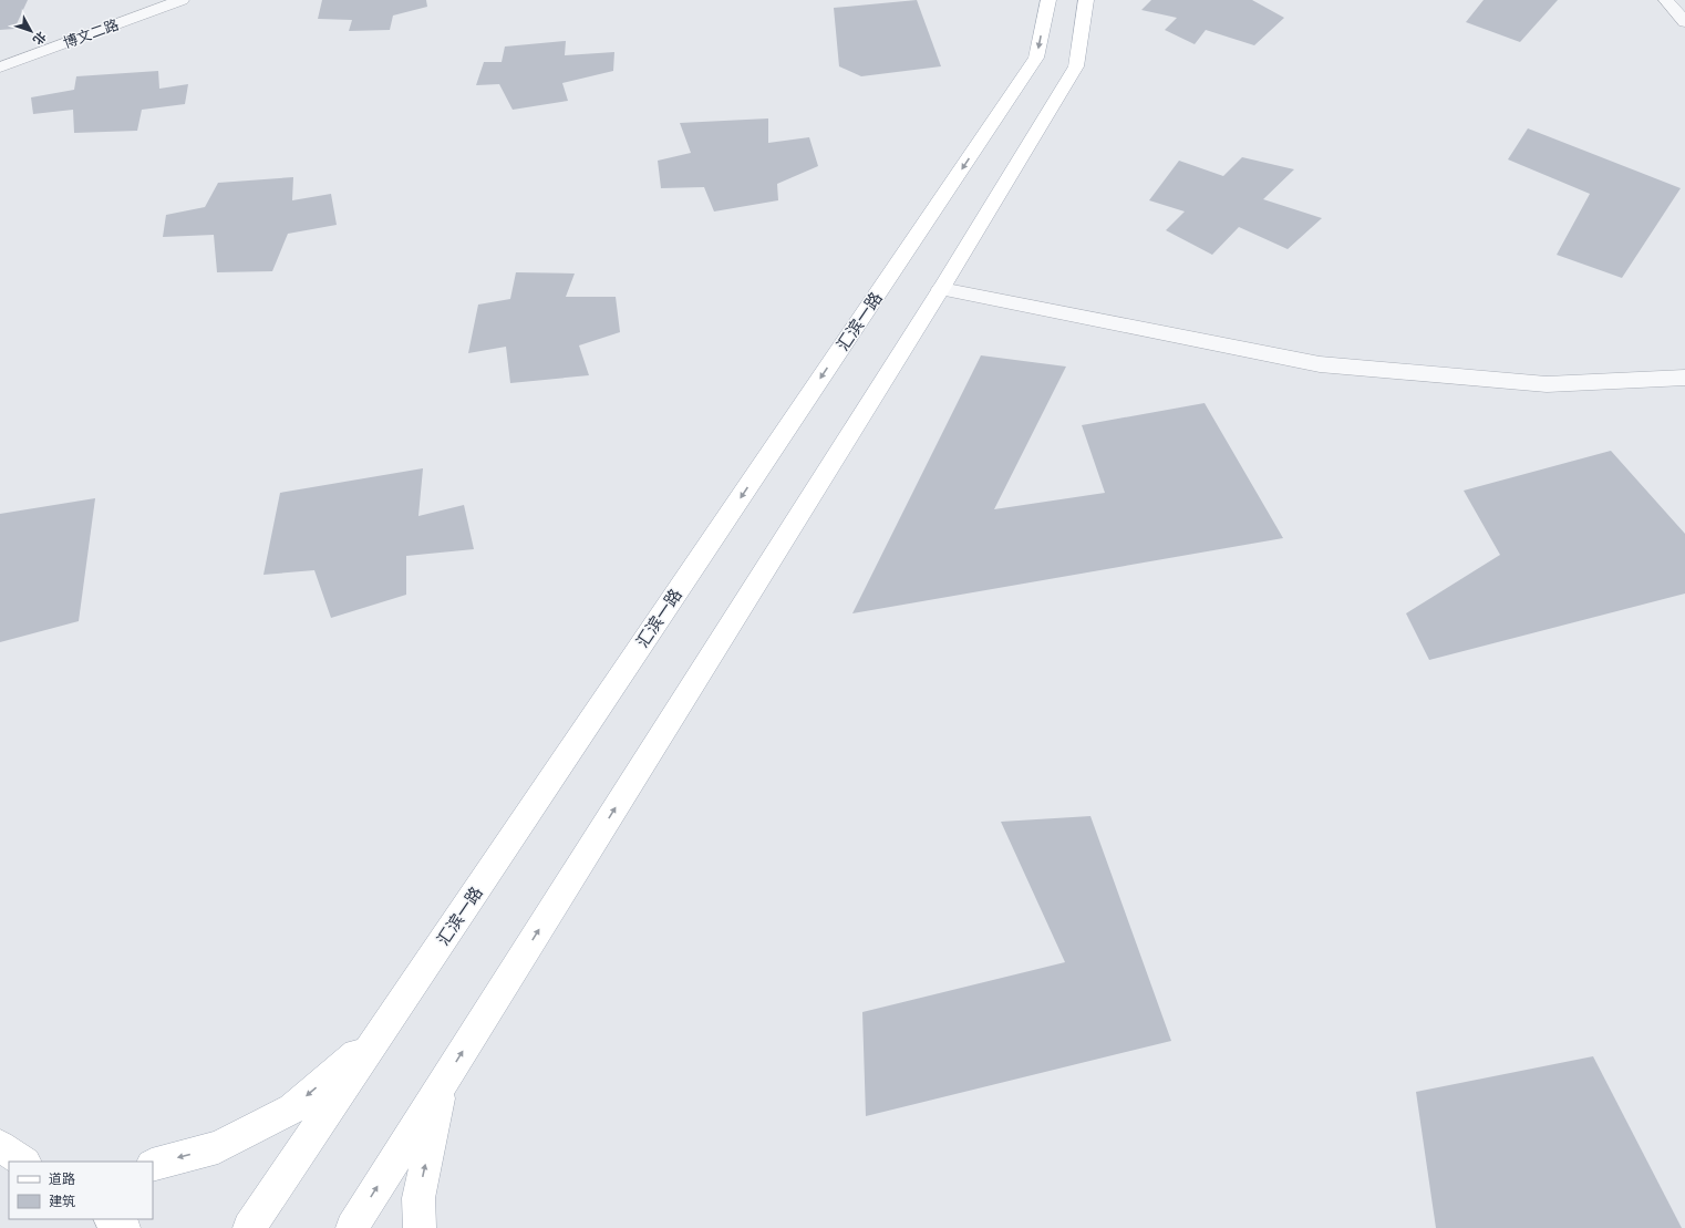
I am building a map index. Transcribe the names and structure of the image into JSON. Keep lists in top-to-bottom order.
{
  "streets": {
    "main road": ["汇滨一路"],
    "street": ["博文二路"]
  },
  "legend": ["道路", "建筑"],
  "north": "bottom right"
}
